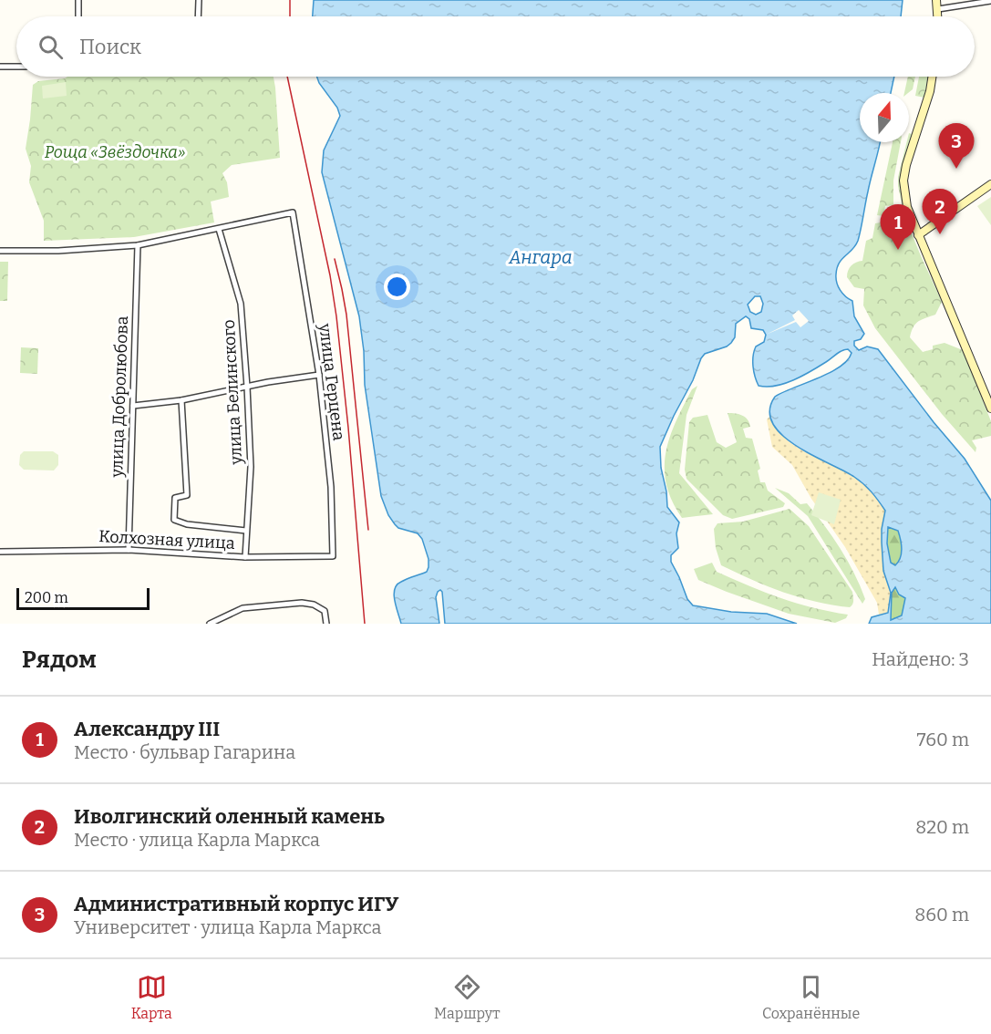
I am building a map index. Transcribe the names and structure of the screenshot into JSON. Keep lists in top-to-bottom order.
{
  "streets": {
    "street": [
      "улица Герцена",
      "улица Белинского",
      "улица Добролюбова",
      "Колхозная улица"
    ]
  },
  "crossings": [
    ["улица Герцена", "улица Белинского"],
    ["улица Герцена", "Колхозная улица"],
    ["улица Белинского", "Колхозная улица"],
    ["улица Добролюбова", "Колхозная улица"]
  ],
  "water": ["Ангара"],
  "parks": ["Роща «Звёздочка»"],
  "scale_bar": "200 m",
  "north": "top",
  "page": {
    "search": "Поиск",
    "pins": ["3", "2", "1"],
    "scale": "200 m",
    "heading": ["Рядом", "Найдено: 3"],
    "list": [
      {
        "mark": "1",
        "name": "Александру III",
        "note": "Место · бульвар Гагарина",
        "value": "760 m"
      },
      {
        "mark": "2",
        "name": "Иволгинский оленный камень",
        "note": "Место · улица Карла Маркса",
        "value": "820 m"
      },
      {
        "mark": "3",
        "name": "Административный корпус ИГУ",
        "note": "Университет · улица Карла Маркса",
        "value": "860 m"
      }
    ],
    "nav": ["Карта", "Маршрут", "Сохранённые"]
  }
}
